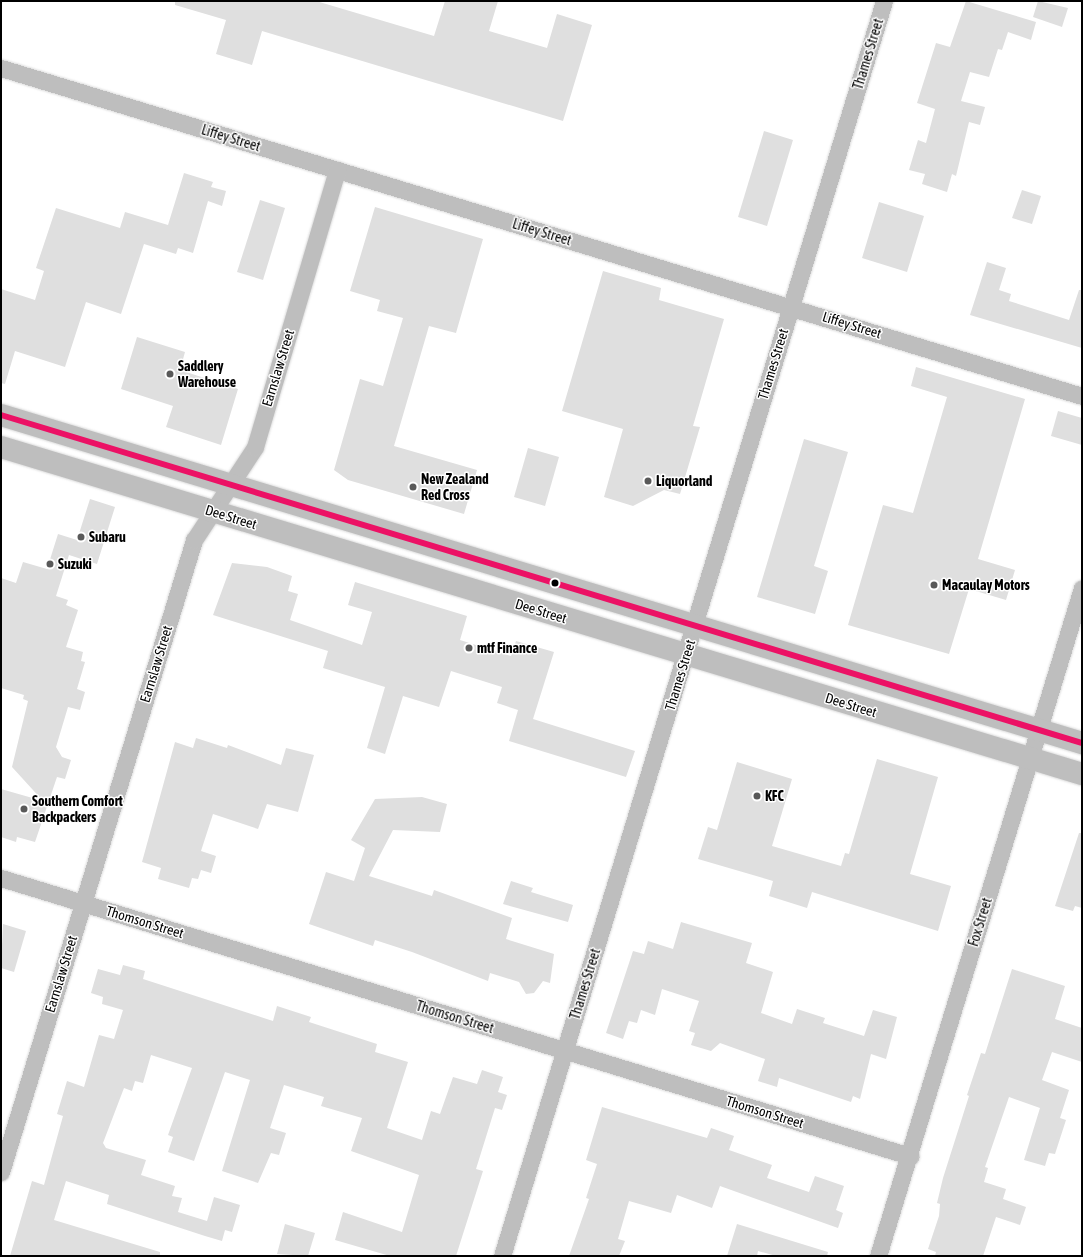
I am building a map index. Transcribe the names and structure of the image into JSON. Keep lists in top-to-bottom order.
{
  "streets": {
    "main road": ["Dee Street"],
    "street": [
      "Thames Street",
      "Liffey Street",
      "Earnslaw Street",
      "Thomson Street",
      "Fox Street"
    ]
  },
  "crossings": [
    ["Thames Street", "Liffey Street"],
    ["Thames Street", "Dee Street"],
    ["Thames Street", "Thomson Street"],
    ["Liffey Street", "Earnslaw Street"],
    ["Earnslaw Street", "Dee Street"],
    ["Earnslaw Street", "Thomson Street"],
    ["Dee Street", "Fox Street"],
    ["Thomson Street", "Fox Street"]
  ],
  "places": [
    "Saddlery Warehouse",
    "Liquorland",
    "New Zealand Red Cross",
    "Subaru",
    "Suzuki",
    "Macaulay Motors",
    "mtf Finance",
    "KFC",
    "Southern Comfort Backpackers"
  ]
}
